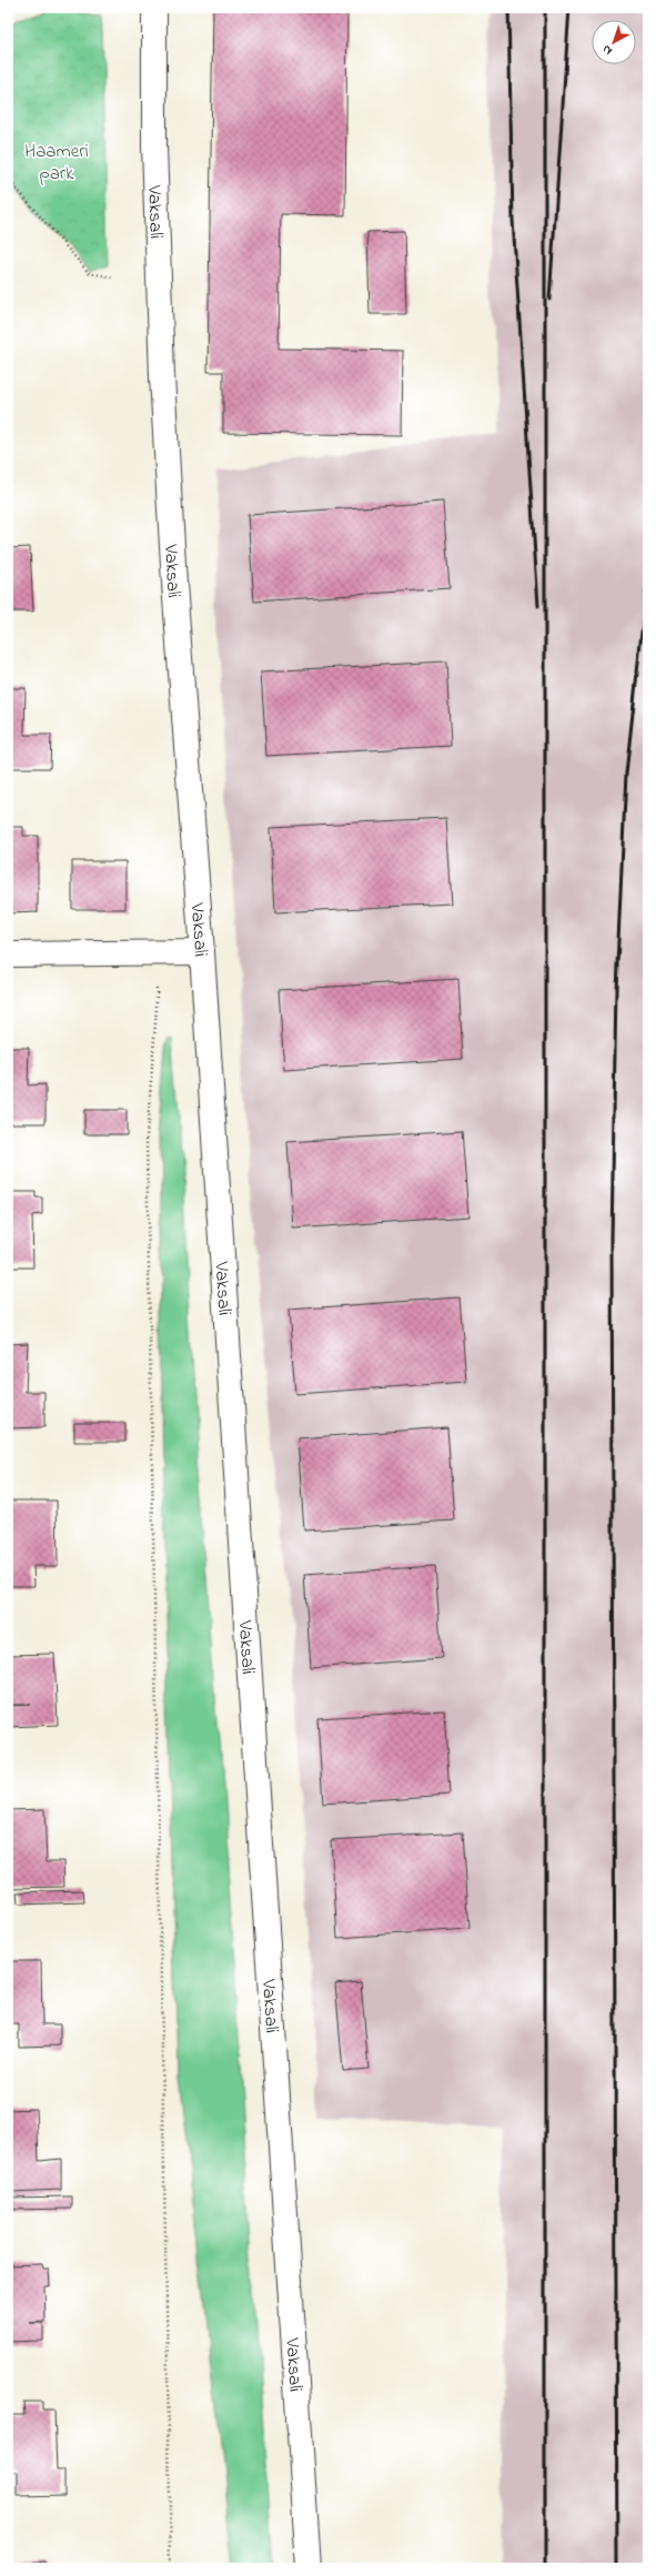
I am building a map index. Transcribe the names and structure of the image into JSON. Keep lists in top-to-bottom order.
{
  "streets": {
    "street": ["Vaksali"]
  },
  "parks": ["Haameri park"],
  "north": "bottom left"
}
